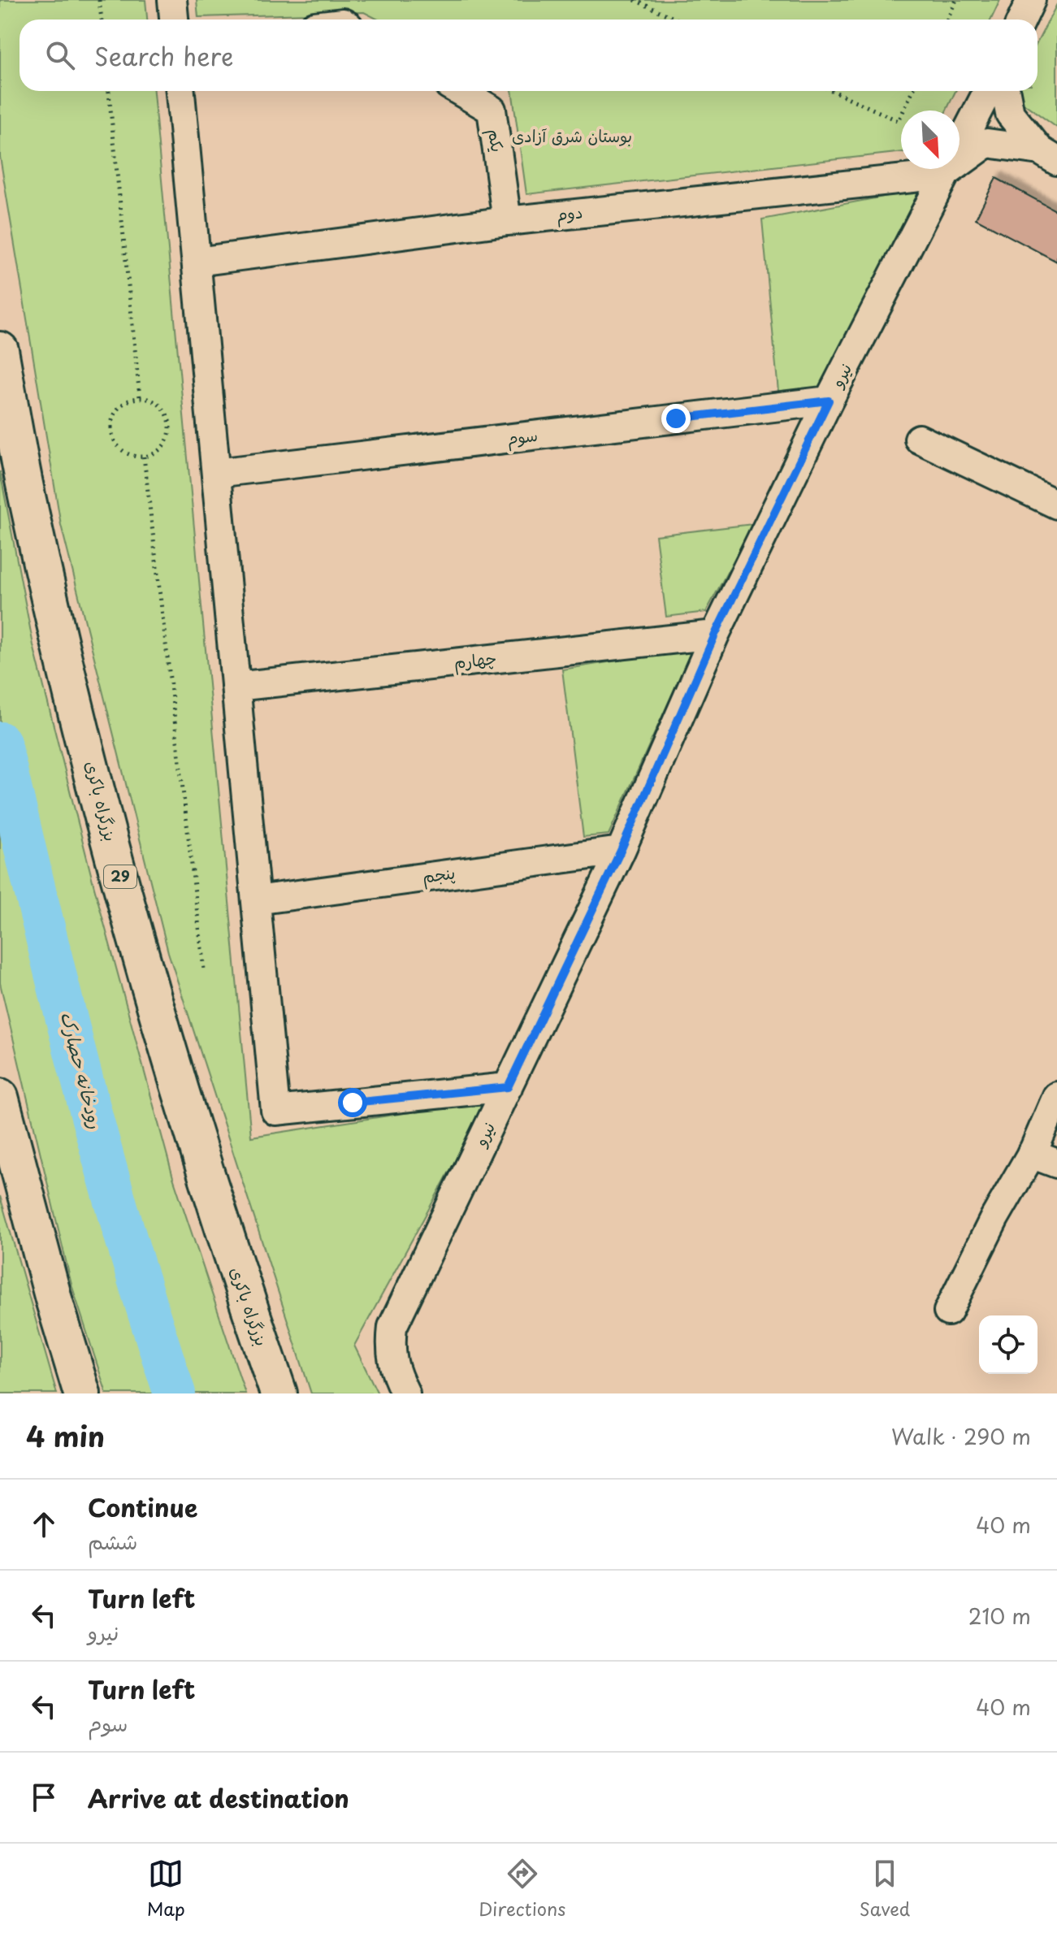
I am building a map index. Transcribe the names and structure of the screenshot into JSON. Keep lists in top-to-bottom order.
{
  "streets": {
    "highway": ["بزرگراه باکری", "29"],
    "street": [
      "یکم",
      "دوم",
      "نیرو",
      "سوم",
      "چهارم",
      "پنجم"
    ]
  },
  "crossings": [
    ["یکم", "دوم"],
    ["دوم", "نیرو"],
    ["نیرو", "سوم"],
    ["نیرو", "چهارم"],
    ["نیرو", "پنجم"]
  ],
  "water": ["رودخانه حصارک"],
  "parks": ["بوستان شرق آزادی"],
  "north": "bottom right",
  "page": {
    "search": "Search here",
    "heading": ["4 min", "Walk · 290 m"],
    "list": [
      ["Continue", "ششم", "40 m"],
      ["Turn left", "نیرو", "210 m"],
      ["Turn left", "سوم", "40 m"],
      "Arrive at destination"
    ],
    "nav": ["Map", "Directions", "Saved"]
  }
}
